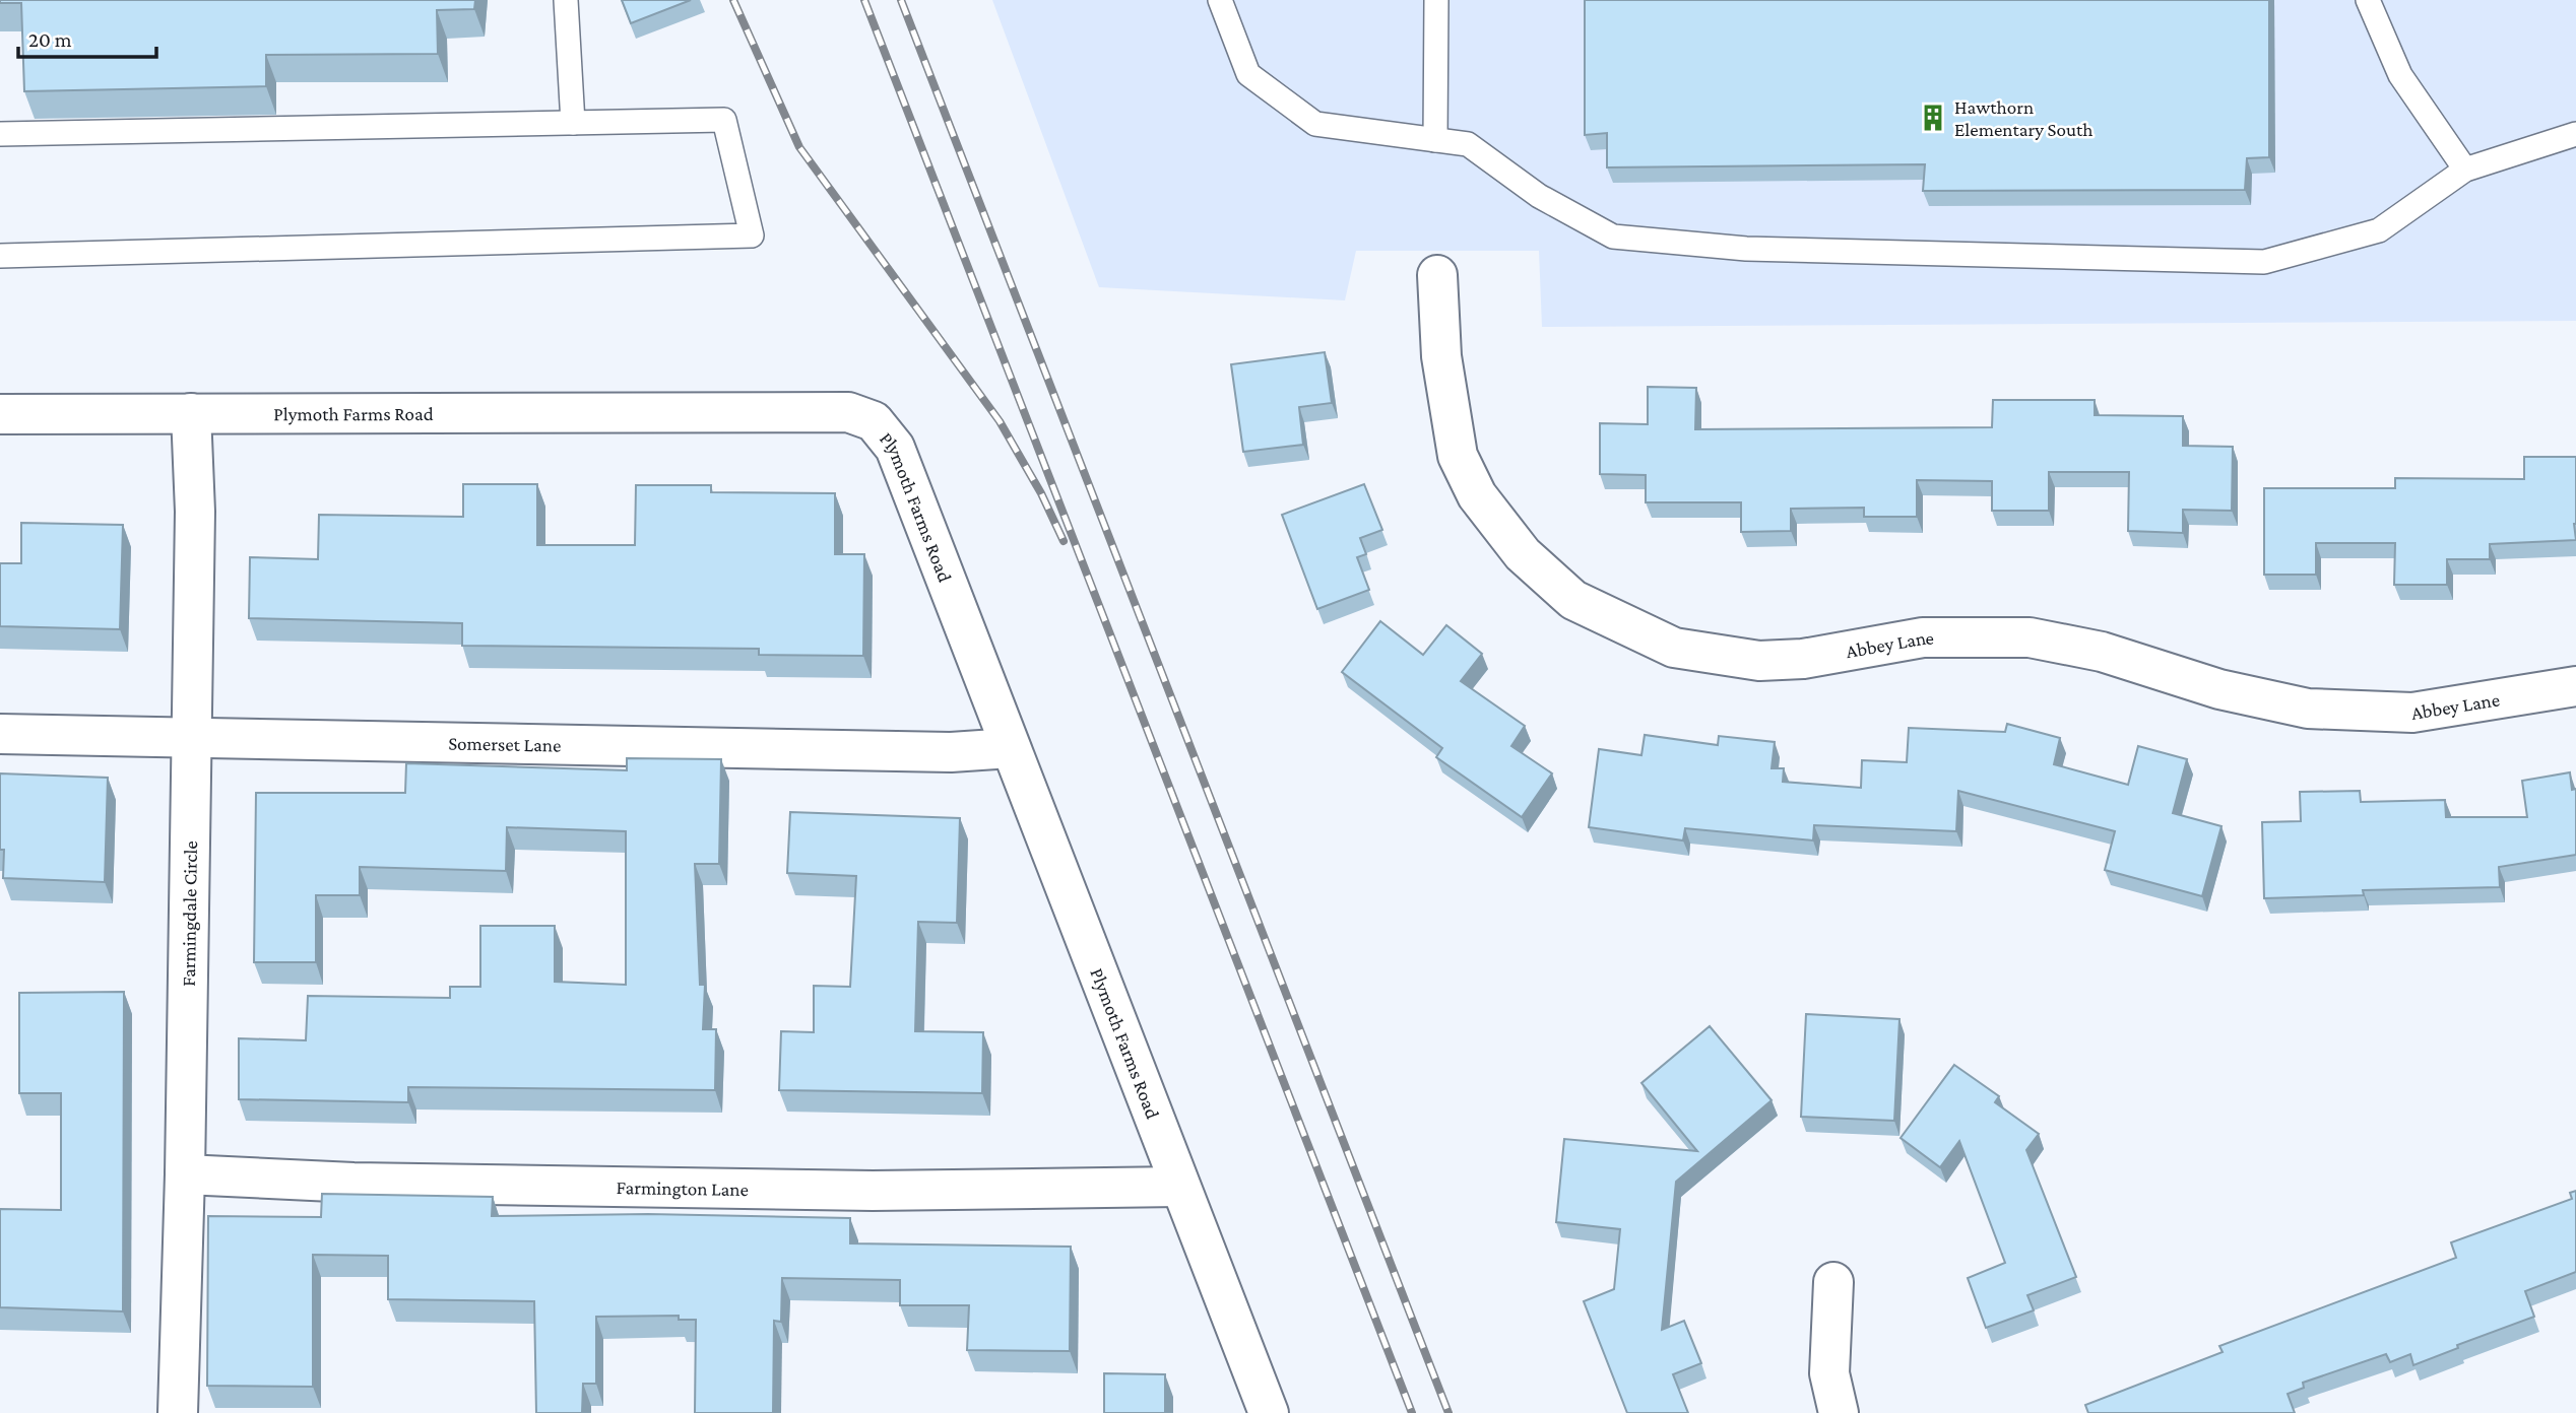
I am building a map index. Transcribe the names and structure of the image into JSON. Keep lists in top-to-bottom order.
{
  "streets": {
    "street": [
      "Plymoth Farms Road",
      "Abbey Lane",
      "Somerset Lane",
      "Farmingdale Circle",
      "Farmington Lane"
    ]
  },
  "crossings": [
    ["Plymoth Farms Road", "Somerset Lane"],
    ["Plymoth Farms Road", "Farmingdale Circle"],
    ["Plymoth Farms Road", "Farmington Lane"],
    ["Somerset Lane", "Farmingdale Circle"],
    ["Farmingdale Circle", "Farmington Lane"]
  ],
  "places": {
    "building": ["Hawthorn Elementary South"]
  },
  "scale_bar": "20 m"
}
